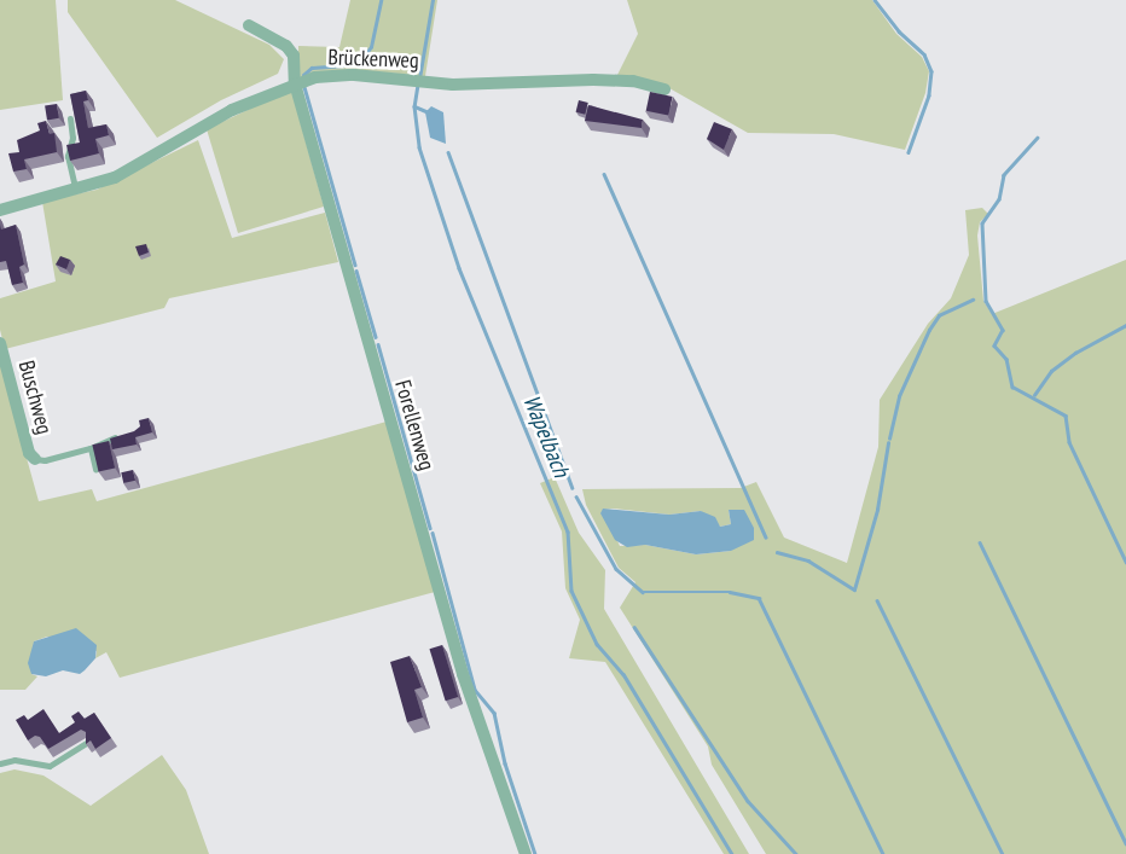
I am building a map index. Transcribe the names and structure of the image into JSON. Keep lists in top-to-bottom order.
{
  "streets": {
    "street": ["Brückenweg", "Buschweg", "Forellenweg"]
  },
  "crossings": [
    ["Brückenweg", "Forellenweg"]
  ],
  "water": ["Wapelbach"]
}
